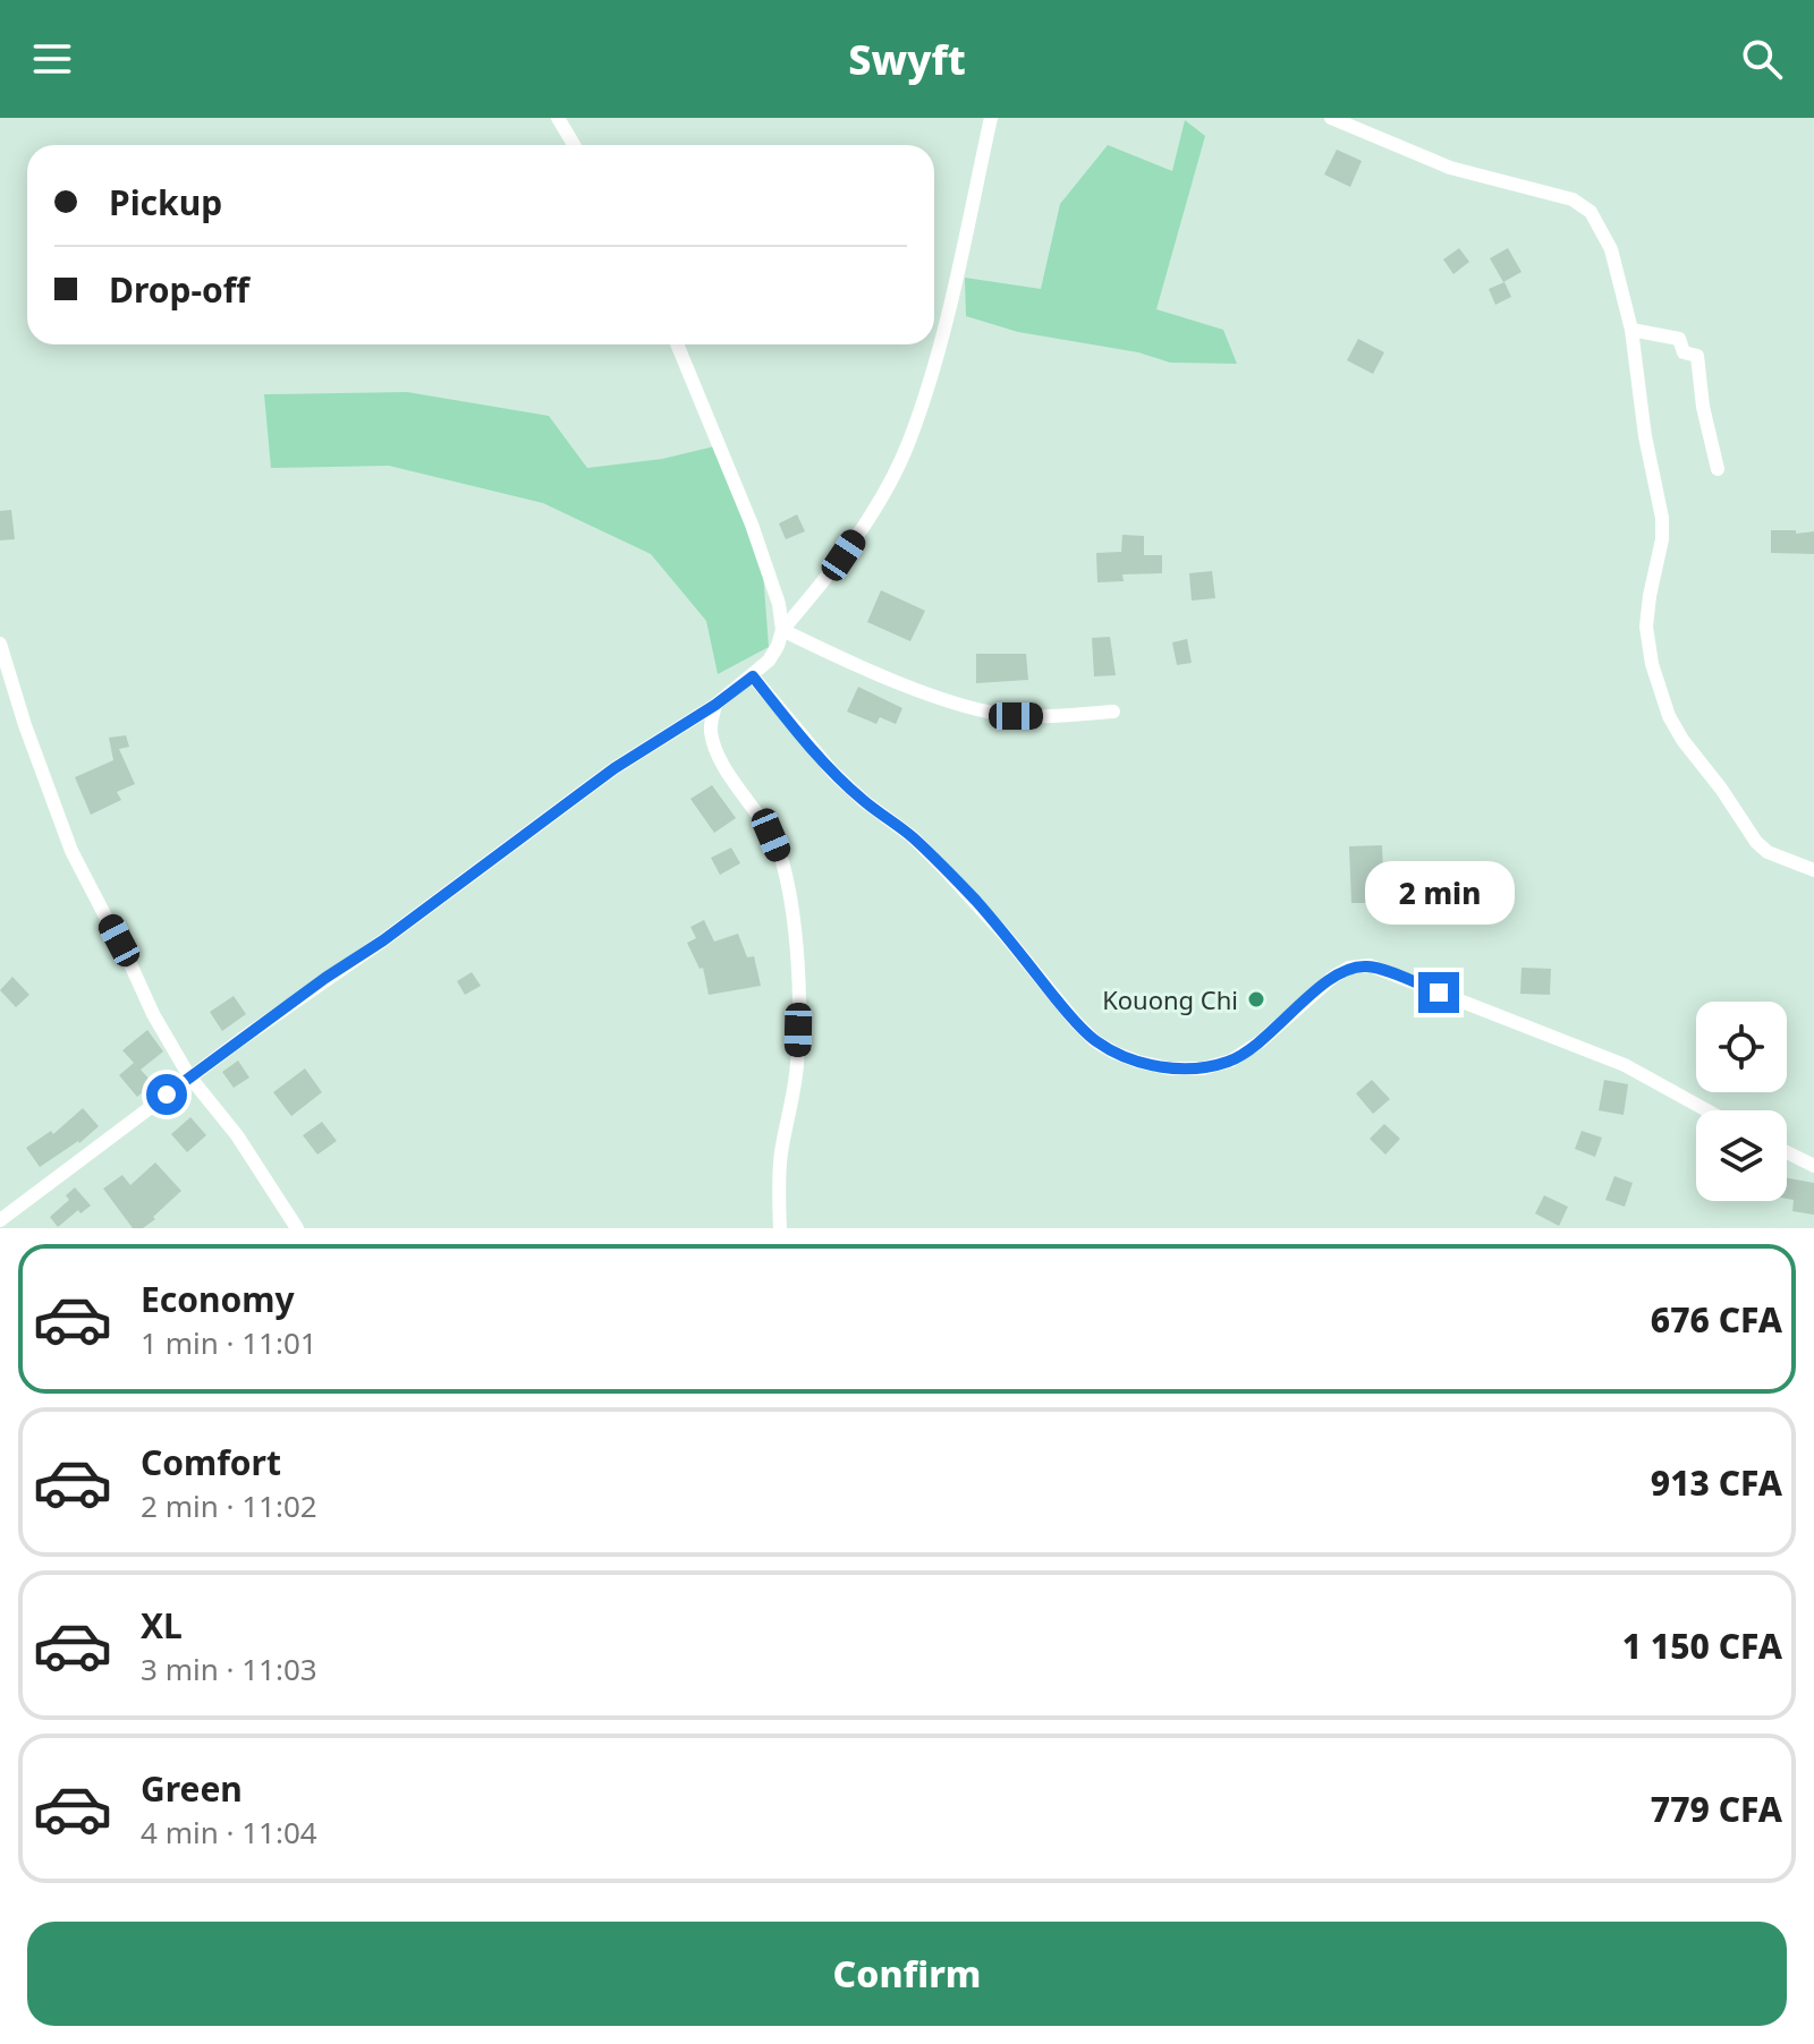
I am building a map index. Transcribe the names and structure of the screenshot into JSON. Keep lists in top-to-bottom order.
{
  "places": ["Kouong Chi"],
  "page": {
    "header": "Swyft",
    "banner": ["Pickup", "Drop-off"],
    "bubble": "2 min",
    "list": [
      {
        "name": "Economy",
        "note": "1 min · 11:01",
        "value": "676 CFA"
      },
      {
        "name": "Comfort",
        "note": "2 min · 11:02",
        "value": "913 CFA"
      },
      {
        "name": "XL",
        "note": "3 min · 11:03",
        "value": "1 150 CFA"
      },
      {
        "name": "Green",
        "note": "4 min · 11:04",
        "value": "779 CFA"
      }
    ],
    "buttons": "Confirm"
  }
}
